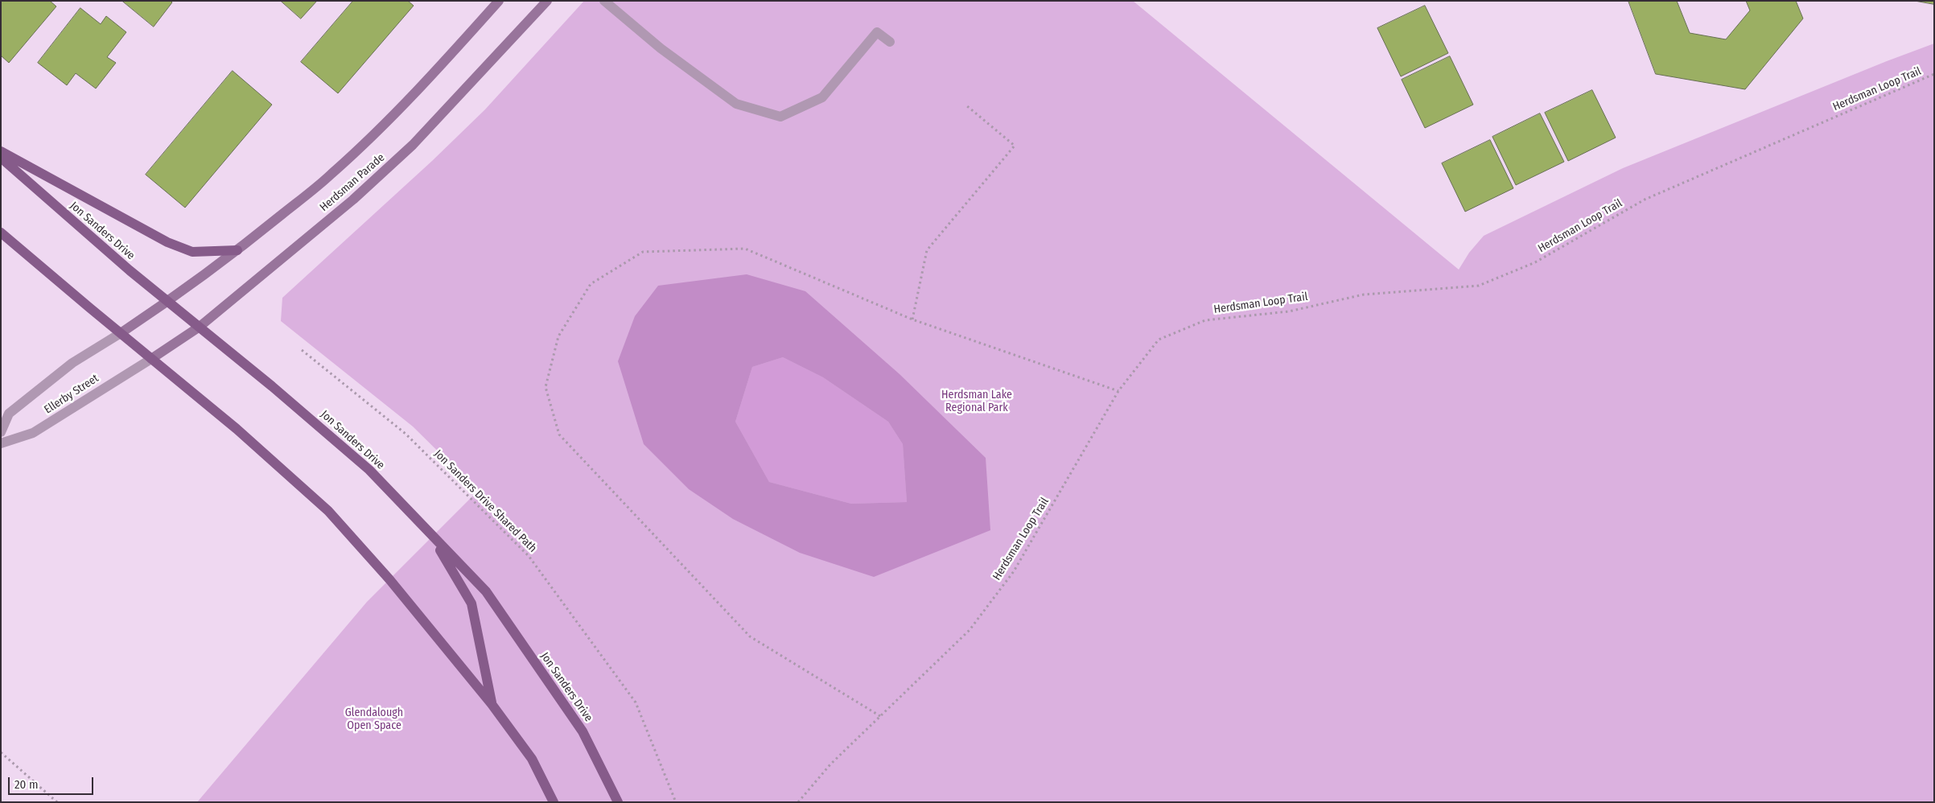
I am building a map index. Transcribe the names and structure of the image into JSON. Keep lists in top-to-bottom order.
{
  "streets": {
    "main road": ["Herdsman Parade", "Jon Sanders Drive"],
    "street": ["Ellerby Street"],
    "path": ["Herdsman Loop Trail", "Jon Sanders Drive Shared Path"]
  },
  "crossings": [
    ["Herdsman Parade", "Jon Sanders Drive"],
    ["Herdsman Parade", "Ellerby Street"]
  ],
  "parks": ["Herdsman Lake Regional Park", "Glendalough Open Space"],
  "scale_bar": "20 m"
}
